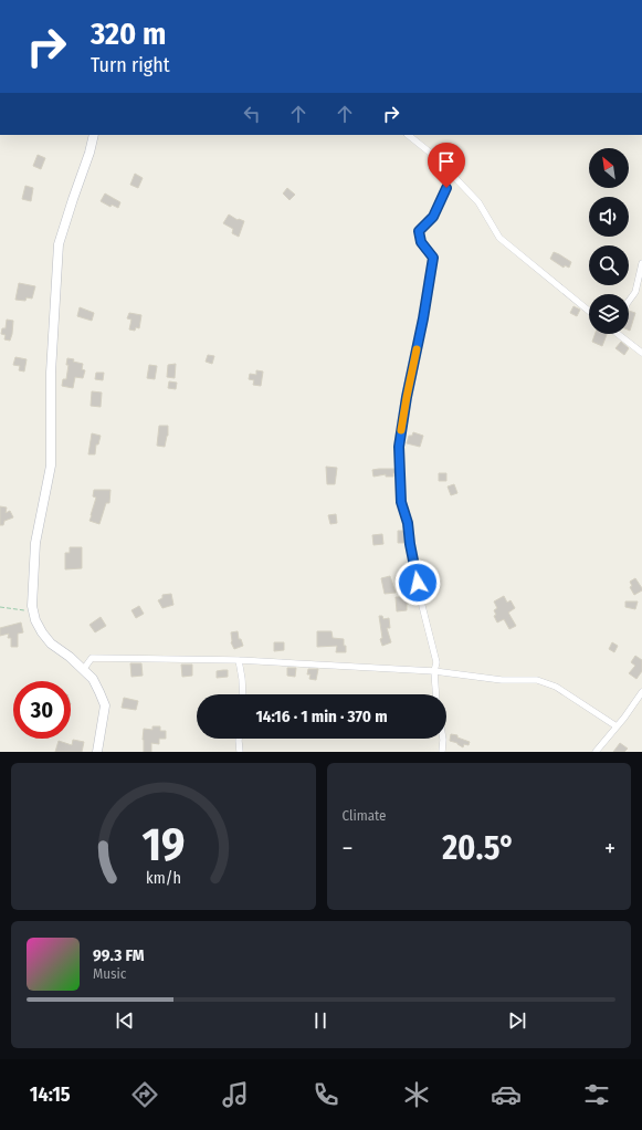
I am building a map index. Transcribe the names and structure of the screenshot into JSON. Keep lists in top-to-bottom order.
{
  "north": "top left",
  "page": {
    "turn": ["320 m", "Turn right"],
    "limit": "30",
    "trip": "14:16 · 1 min · 370 m",
    "tile": "Climate",
    "heat": ["−", "20.5°", "+"],
    "song": ["99.3 FM", "Music"],
    "tabs": "14:15",
    "gauge": ["19", "km/h"]
  }
}
